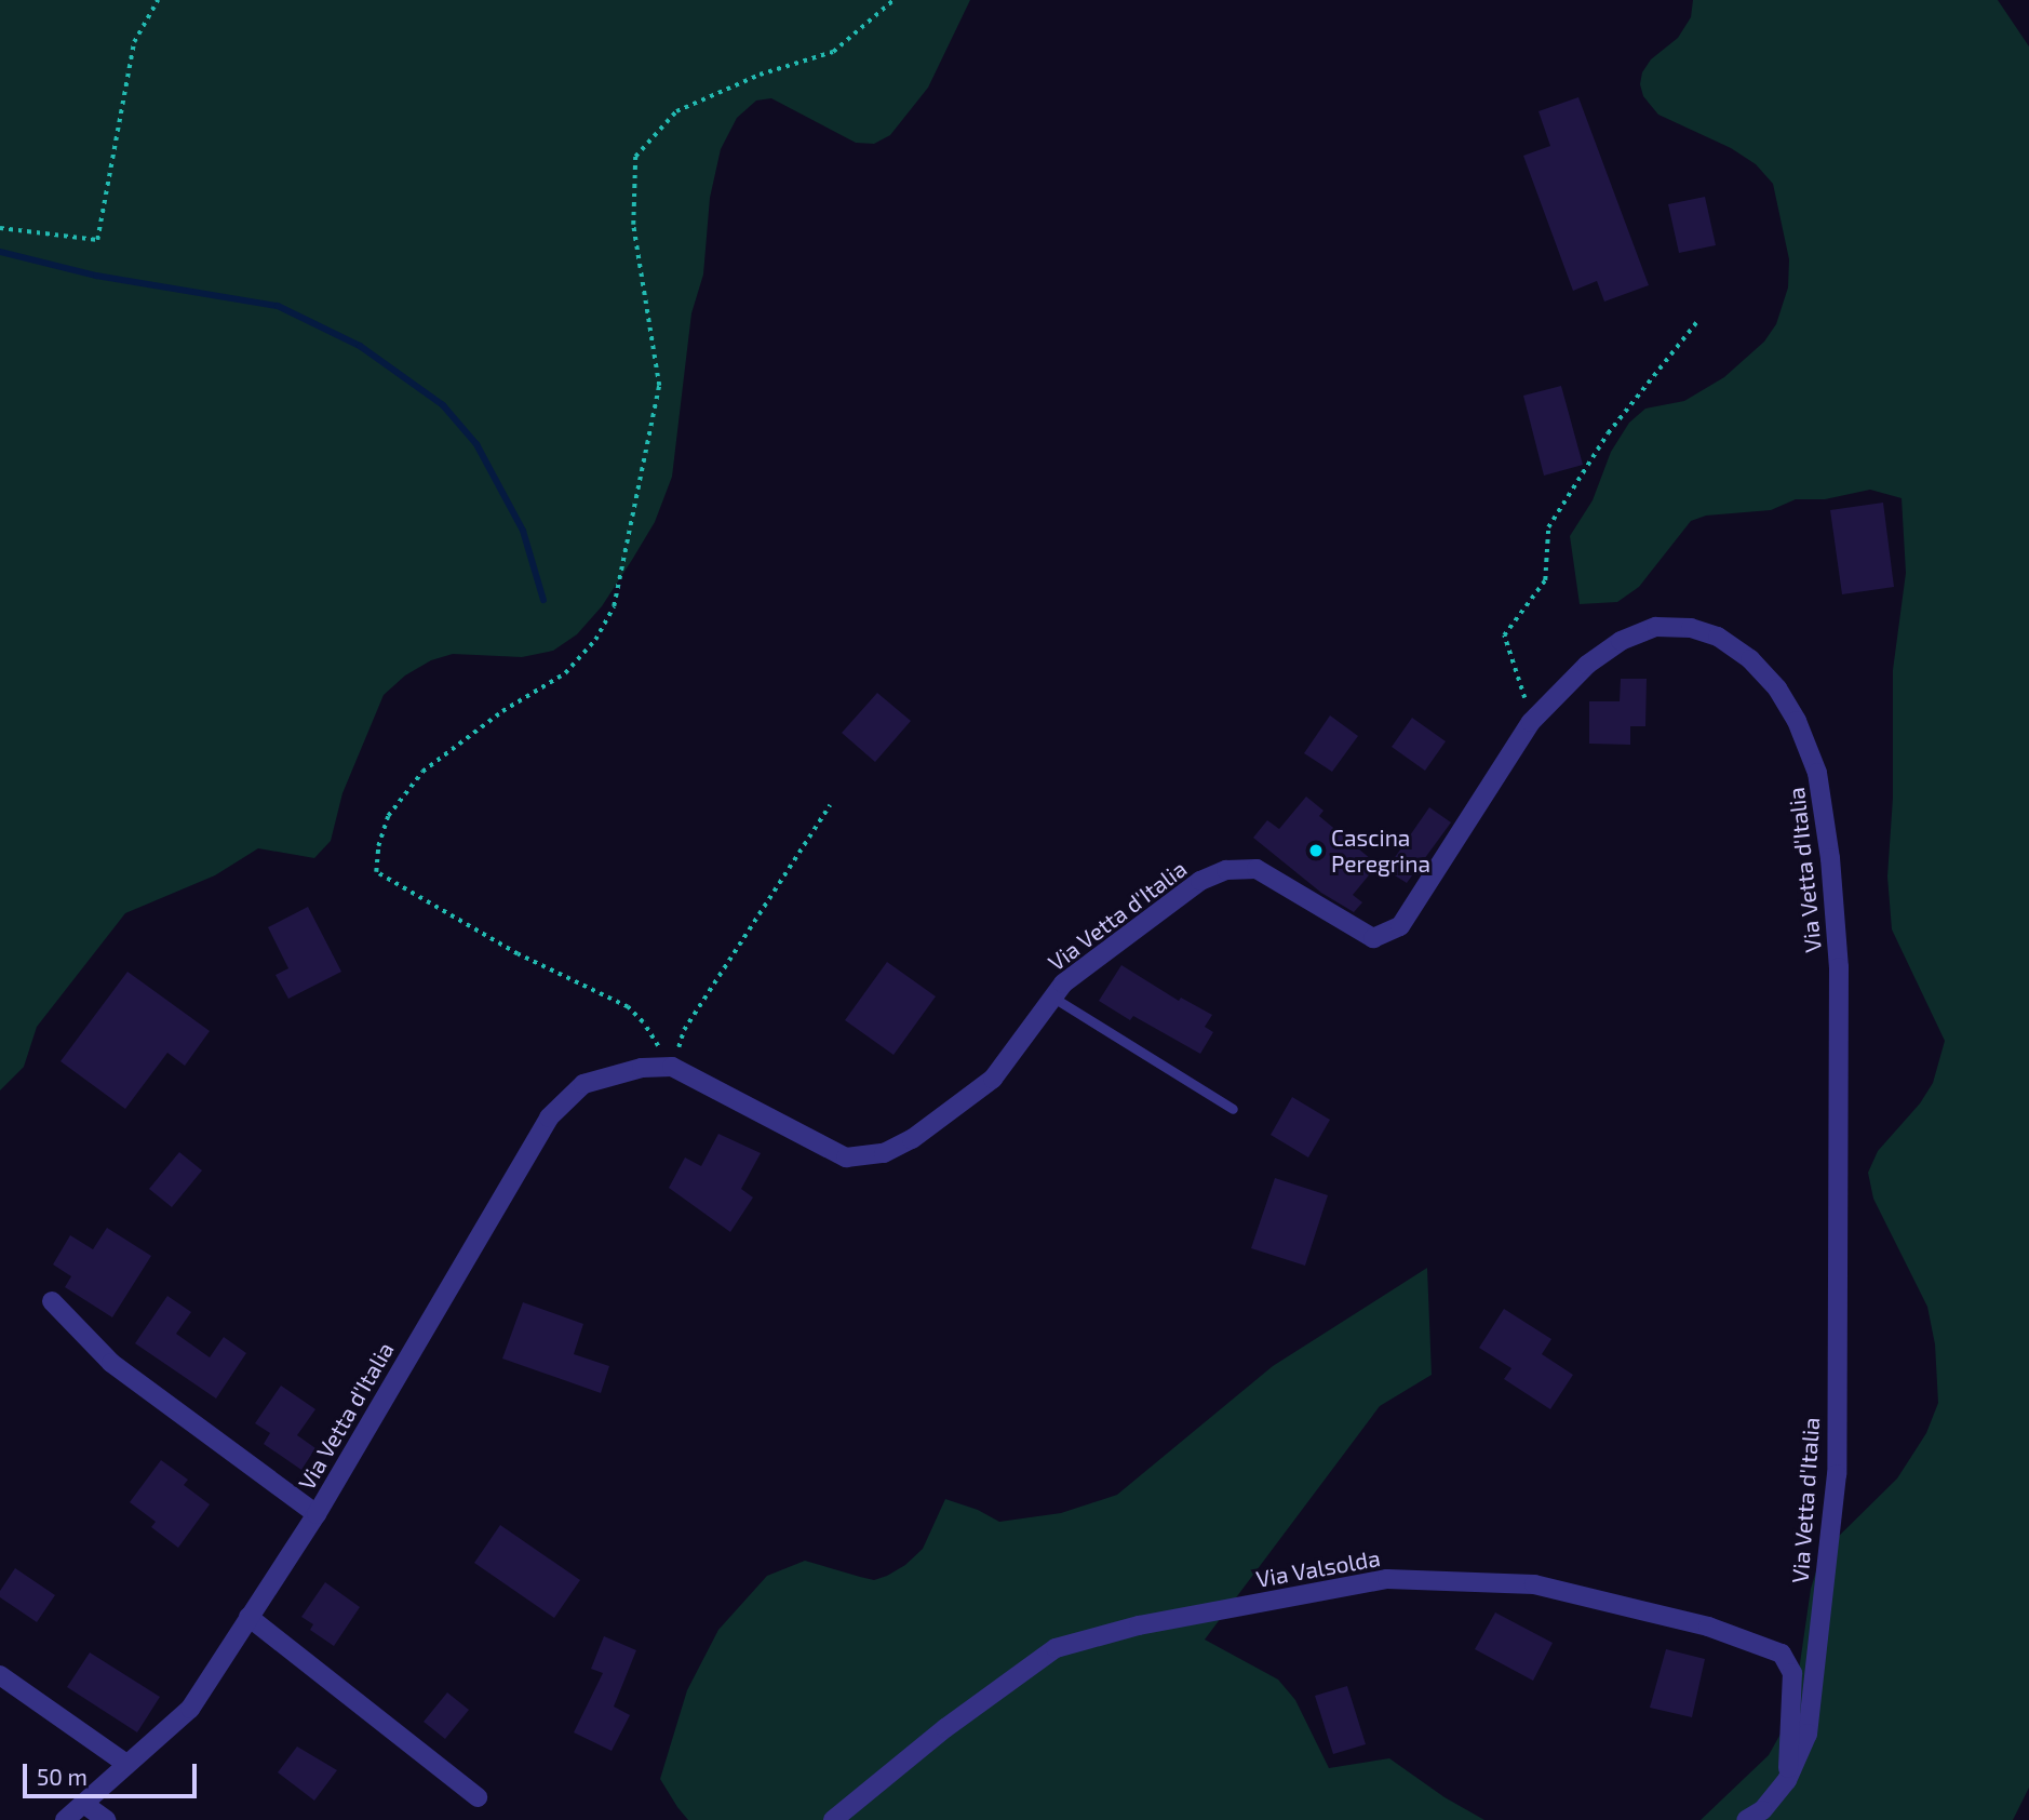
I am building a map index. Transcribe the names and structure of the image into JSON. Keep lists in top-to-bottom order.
{
  "streets": {
    "street": ["Via Vetta d'Italia", "Via Valsolda"]
  },
  "crossings": [
    ["Via Vetta d'Italia", "Via Valsolda"]
  ],
  "places": ["Cascina Peregrina"],
  "scale_bar": "50 m"
}
